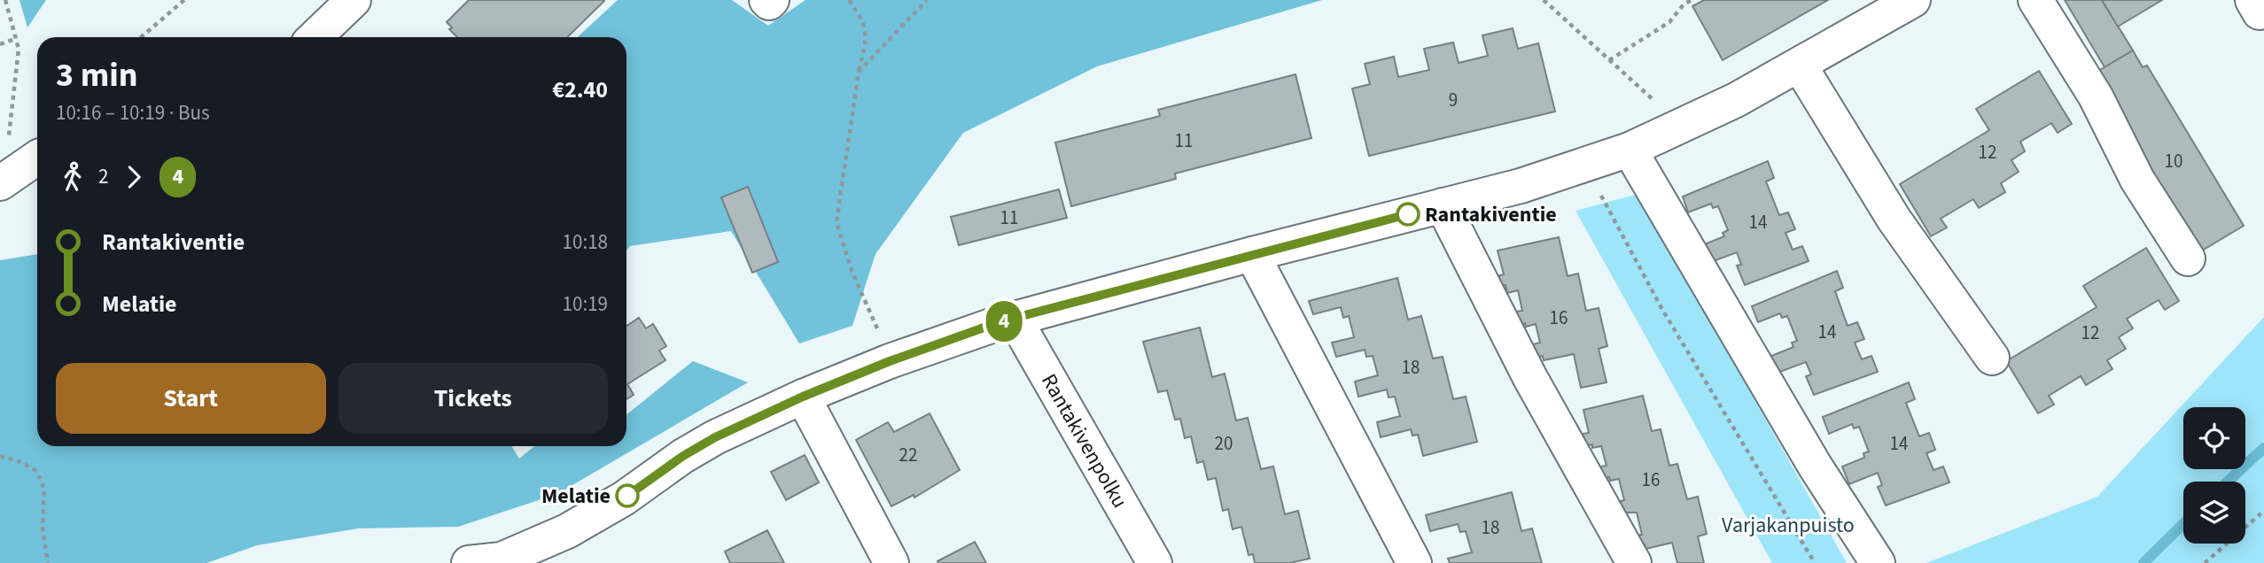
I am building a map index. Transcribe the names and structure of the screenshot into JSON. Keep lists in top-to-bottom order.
{
  "streets": {
    "street": ["Rantakivenpolku"]
  },
  "parks": ["Varjakanpuisto"],
  "places": ["Rantakiventie", "Melatie"],
  "lines": ["bus line 4"],
  "house_numbers": [
    "9",
    "11",
    "12",
    "10",
    "11",
    "14",
    "16",
    "14",
    "12",
    "18",
    "20",
    "14",
    "22",
    "16",
    "18"
  ],
  "page": {
    "on_map": "4",
    "heading": ["3 min", "10:16 – 10:19 · Bus", "€2.40"],
    "legs": ["2", "4"],
    "list": [
      {
        "name": "Rantakiventie",
        "value": "10:18"
      },
      {
        "name": "Melatie",
        "value": "10:19"
      }
    ],
    "buttons": ["Start", "Tickets"]
  }
}
